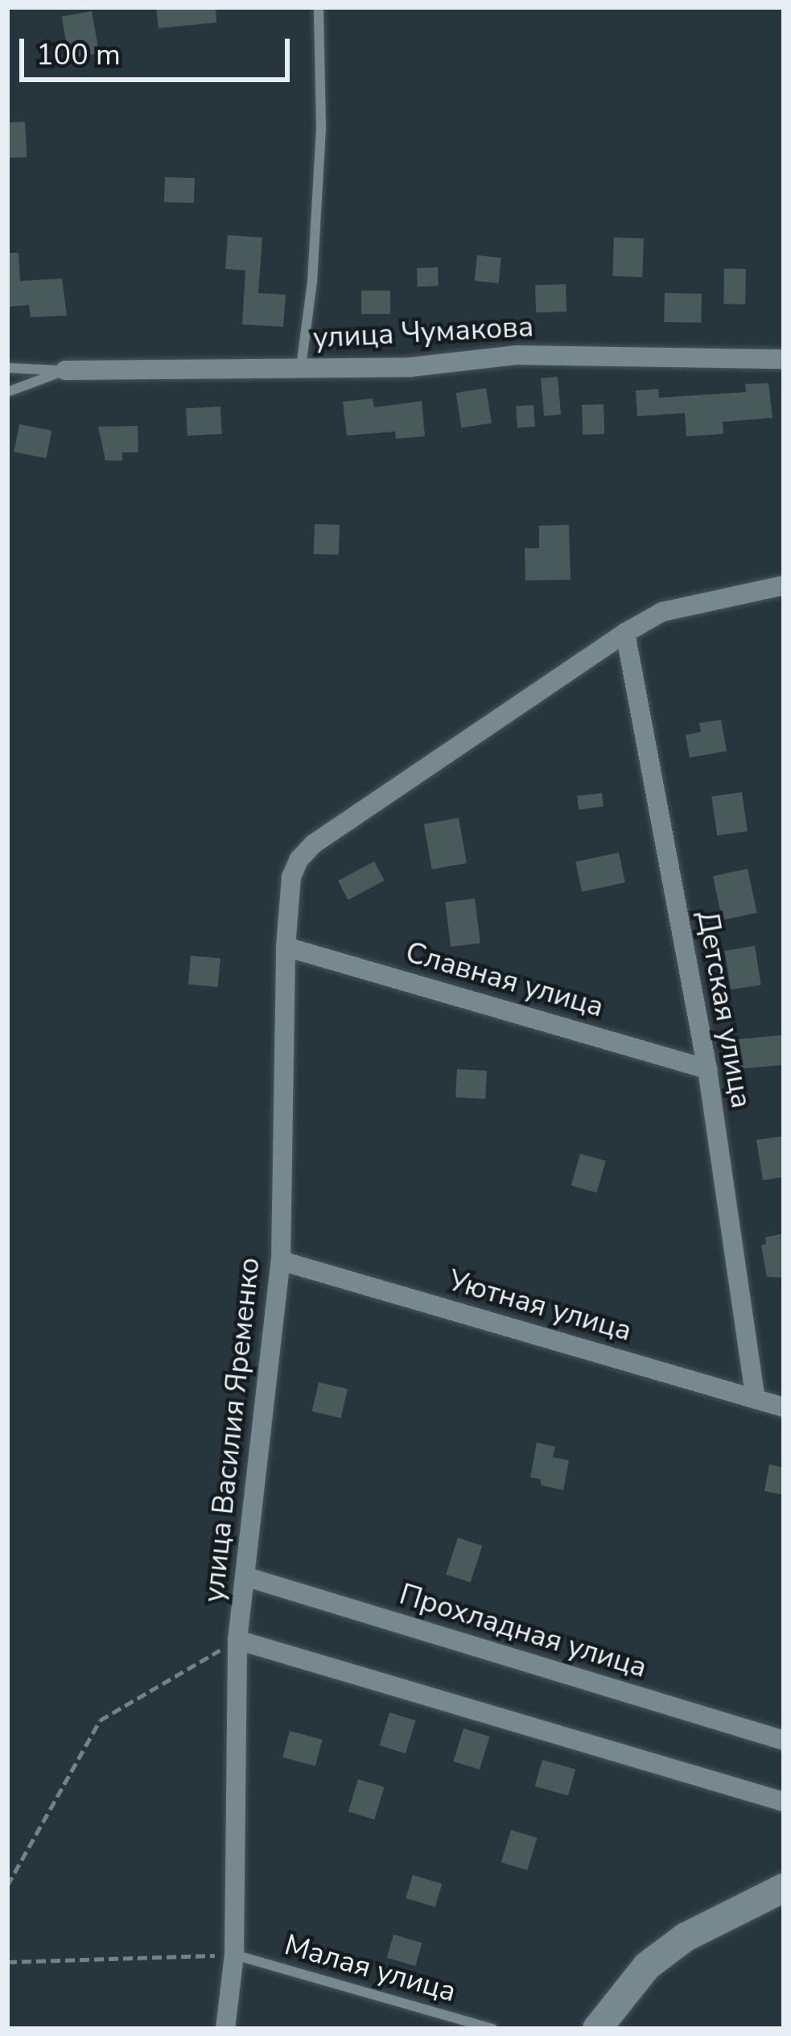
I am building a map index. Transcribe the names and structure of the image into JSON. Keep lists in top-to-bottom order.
{
  "streets": {
    "street": [
      "улица Чумакова",
      "Славная улица",
      "Детская улица",
      "Уютная улица",
      "улица Василия Яременко",
      "Прохладная улица"
    ],
    "lane": ["Малая улица"]
  },
  "crossings": [
    ["Славная улица", "Детская улица"],
    ["Славная улица", "улица Василия Яременко"],
    ["Детская улица", "Уютная улица"],
    ["Детская улица", "улица Василия Яременко"],
    ["Уютная улица", "улица Василия Яременко"],
    ["улица Василия Яременко", "Прохладная улица"],
    ["улица Василия Яременко", "Малая улица"]
  ],
  "scale_bar": "100 m"
}
